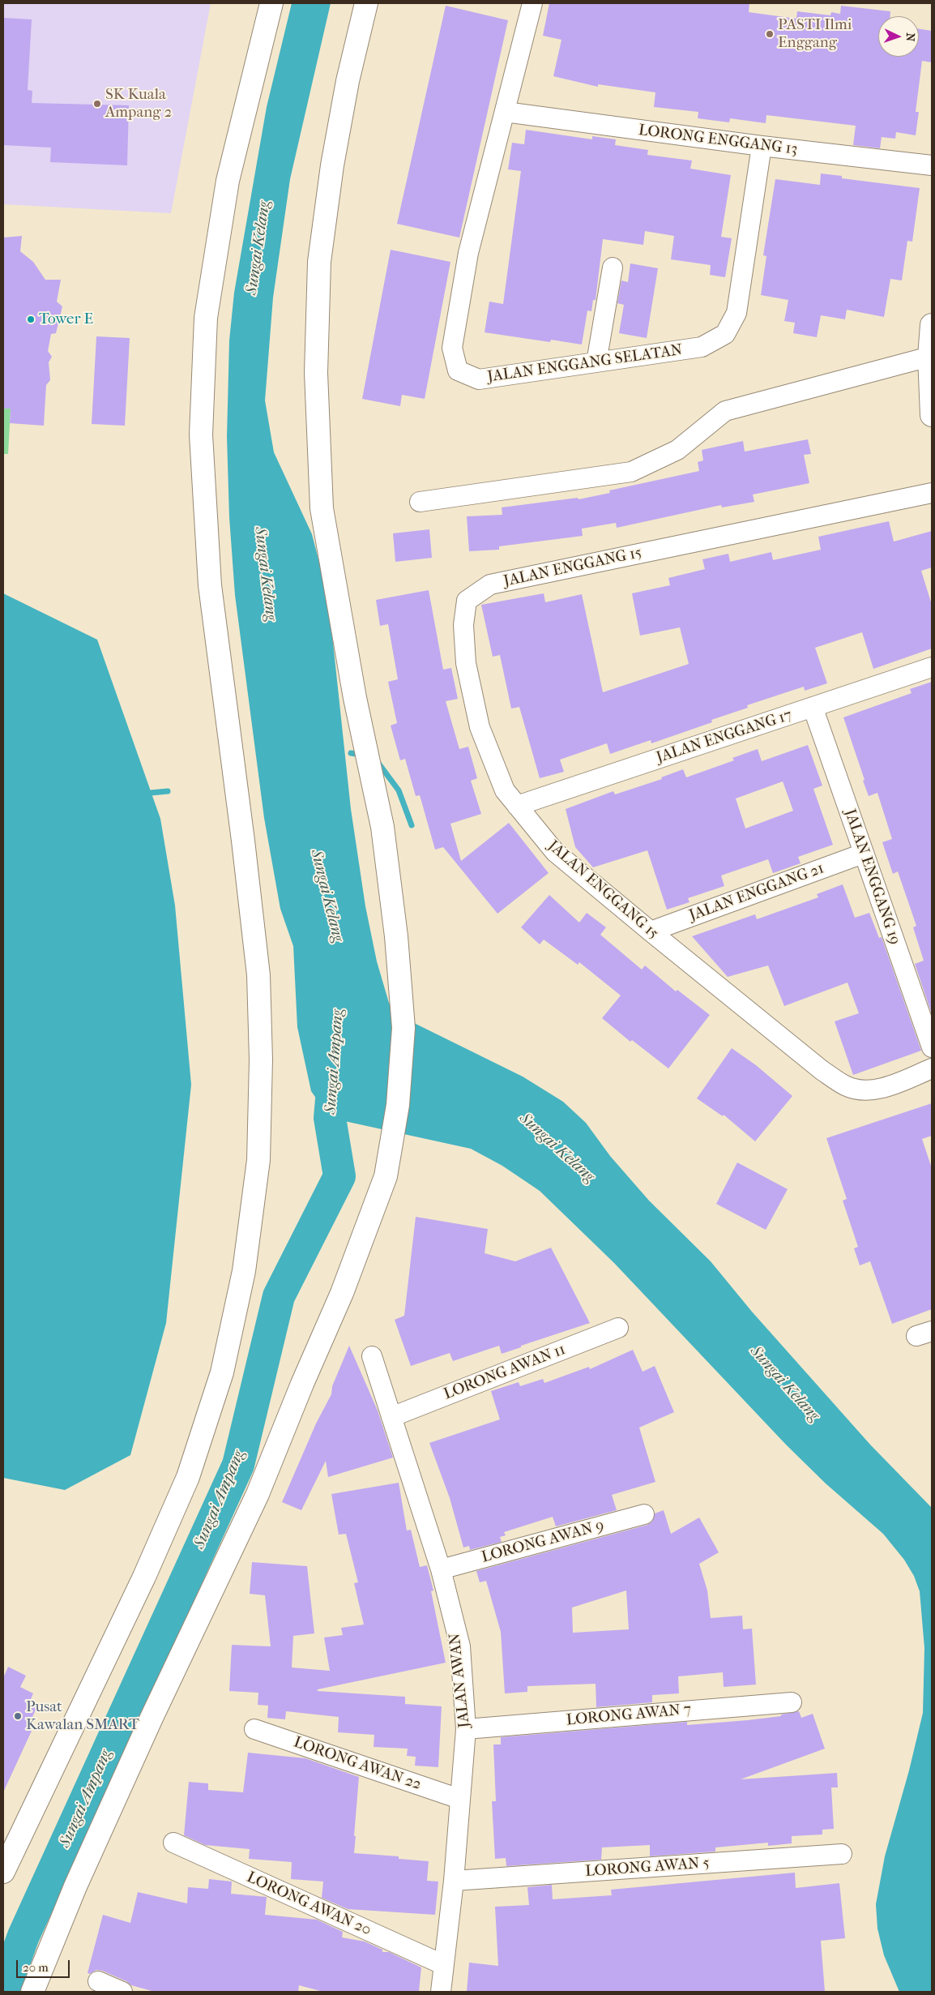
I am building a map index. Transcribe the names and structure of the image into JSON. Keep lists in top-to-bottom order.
{
  "streets": {
    "street": [
      "LORONG ENGGANG 13",
      "JALAN ENGGANG SELATAN",
      "JALAN ENGGANG 15",
      "JALAN ENGGANG 17",
      "JALAN ENGGANG 19",
      "JALAN ENGGANG 21",
      "LORONG AWAN 11",
      "LORONG AWAN 9",
      "JALAN AWAN",
      "LORONG AWAN 7",
      "LORONG AWAN 22",
      "LORONG AWAN 5",
      "LORONG AWAN 20"
    ]
  },
  "crossings": [
    ["LORONG ENGGANG 13", "JALAN ENGGANG SELATAN"],
    ["JALAN ENGGANG 15", "JALAN ENGGANG 17"],
    ["JALAN ENGGANG 15", "JALAN ENGGANG 21"],
    ["JALAN ENGGANG 17", "JALAN ENGGANG 19"],
    ["JALAN ENGGANG 19", "JALAN ENGGANG 21"],
    ["LORONG AWAN 11", "JALAN AWAN"],
    ["LORONG AWAN 9", "JALAN AWAN"],
    ["JALAN AWAN", "LORONG AWAN 7"],
    ["JALAN AWAN", "LORONG AWAN 22"],
    ["JALAN AWAN", "LORONG AWAN 5"],
    ["JALAN AWAN", "LORONG AWAN 20"]
  ],
  "water": ["Sungai Kelang", "Sungai Ampang"],
  "places": [
    "PASTI Ilmi Enggang",
    "SK Kuala Ampang 2",
    "Tower E",
    "Pusat Kawalan SMART"
  ],
  "scale_bar": "20 m",
  "north": "right"
}
